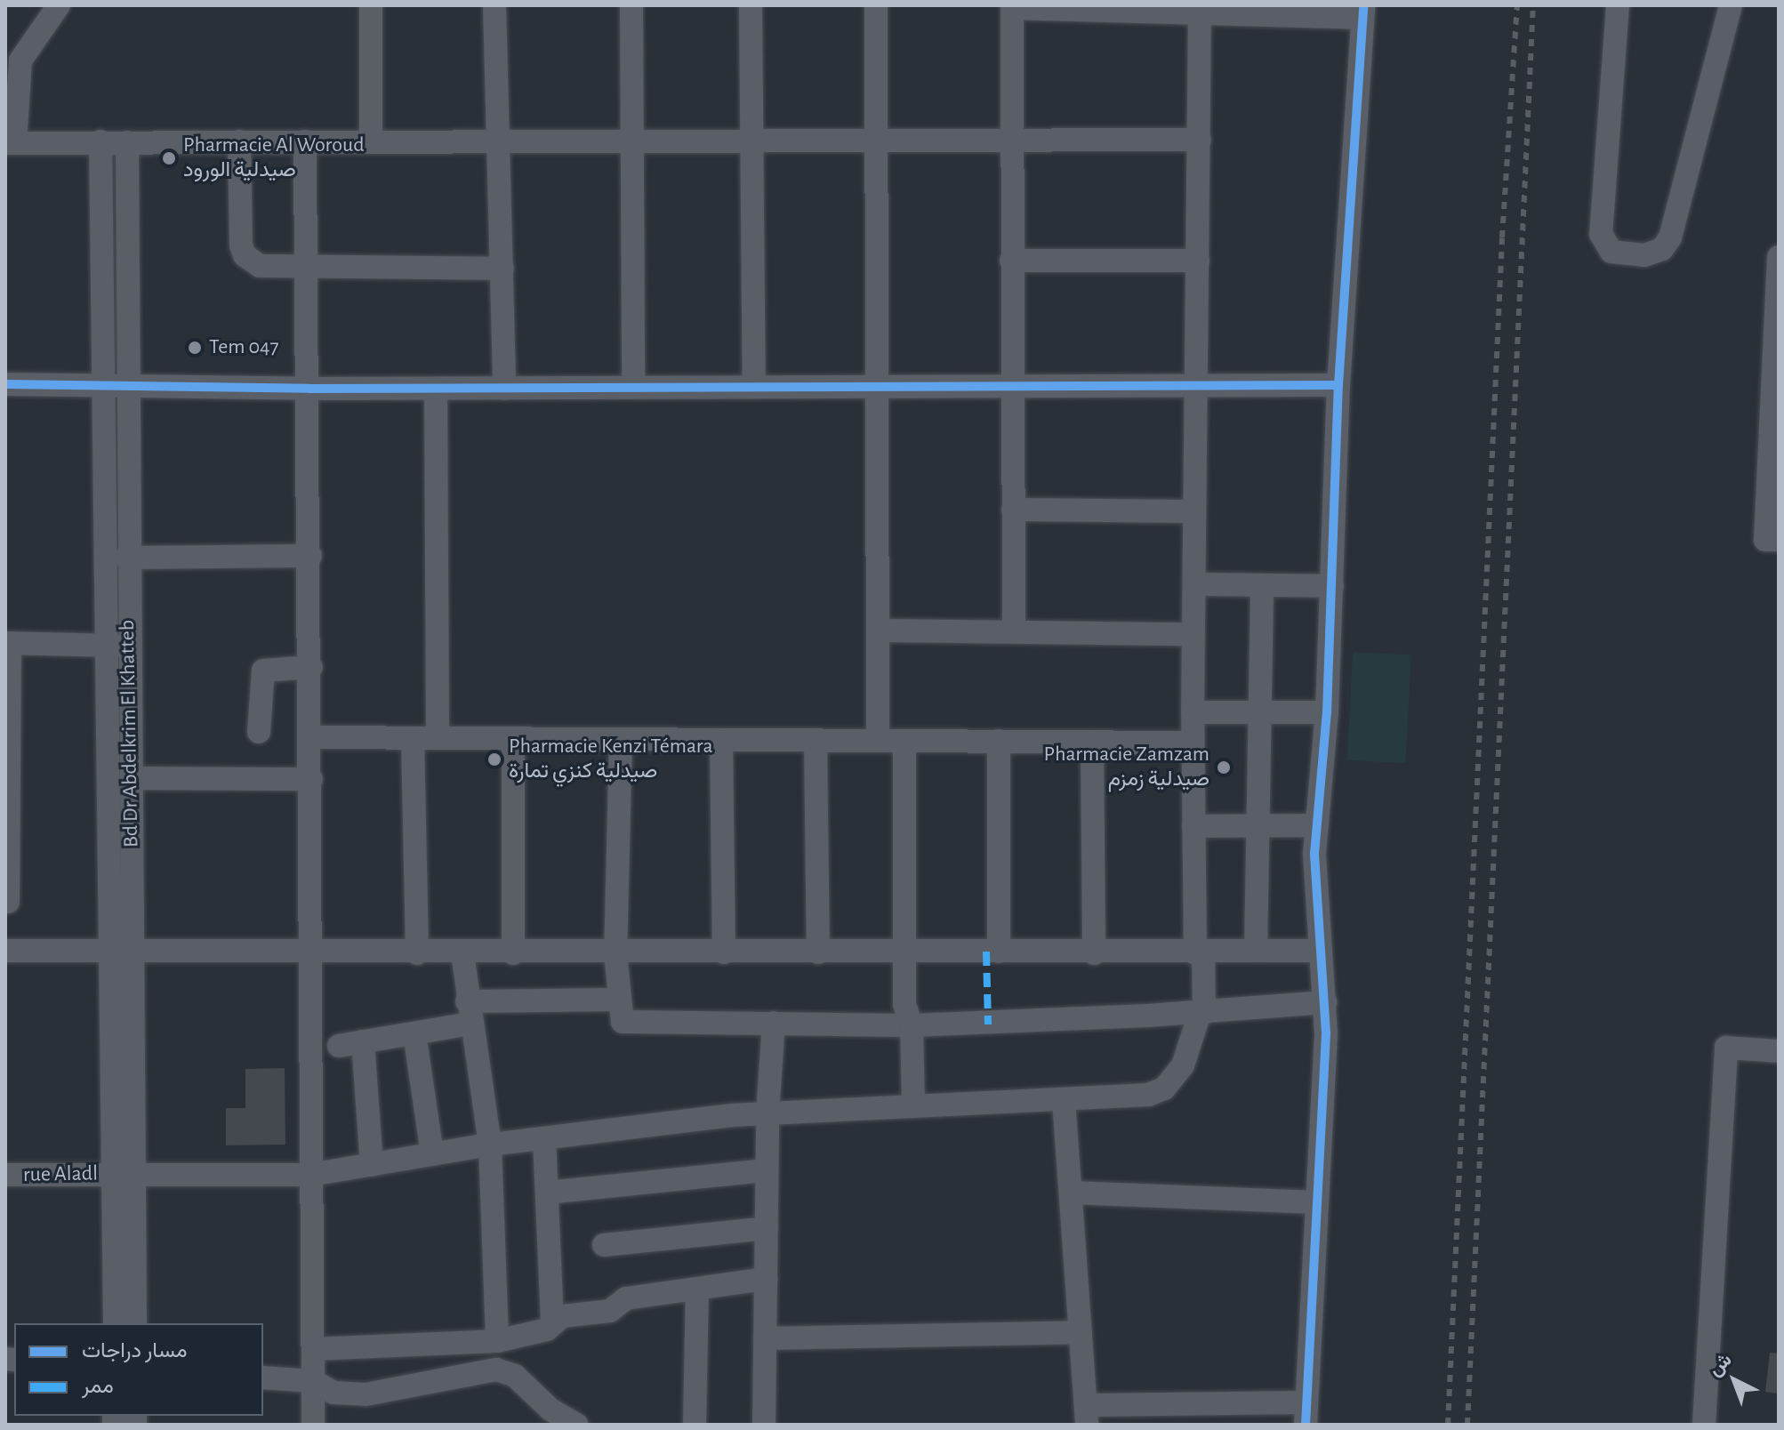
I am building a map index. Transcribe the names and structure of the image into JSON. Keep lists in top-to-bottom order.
{
  "streets": {
    "street": ["Bd Dr Abdelkrim El Khatteb", "rue Aladl"]
  },
  "places": [
    "Pharmacie Al Woroud صيدلية الورود",
    "Tem 047",
    "Pharmacie Kenzi Témara صيدلية كنزي تمارة",
    "Pharmacie Zamzam صيدلية زمزم"
  ],
  "legend": ["مسار دراجات", "ممر"],
  "north": "top left"
}
